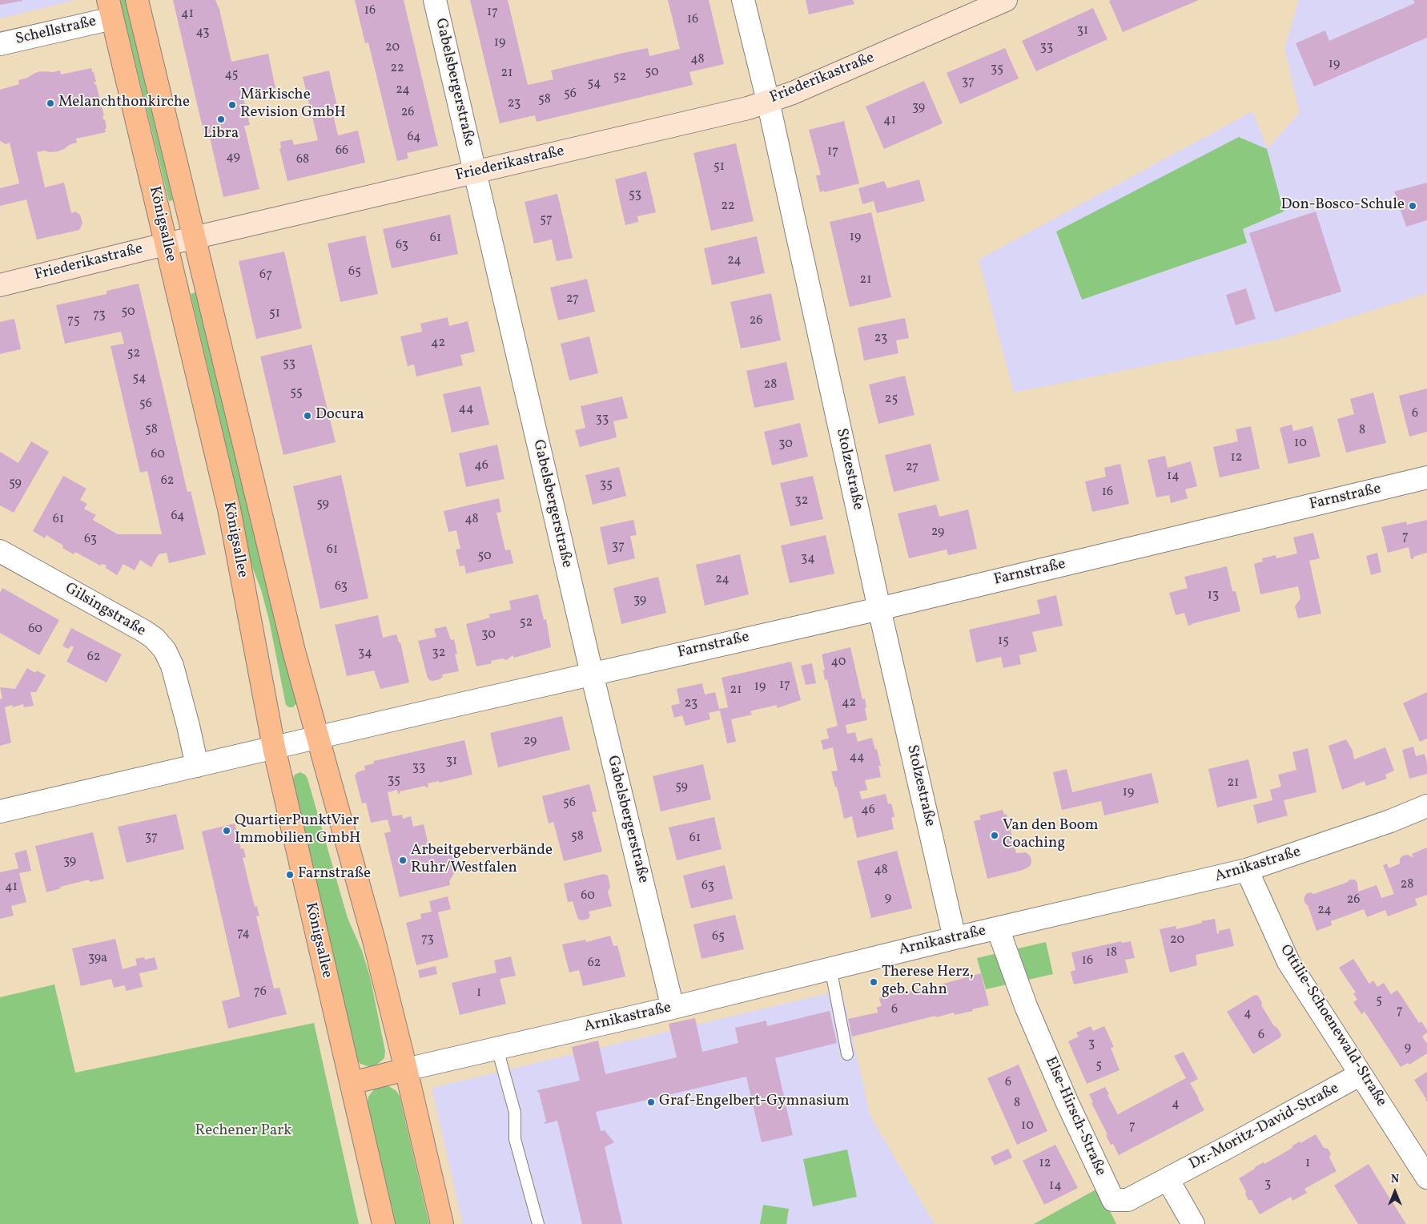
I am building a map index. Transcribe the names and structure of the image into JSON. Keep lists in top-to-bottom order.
{
  "streets": {
    "main road": ["Königsallee"],
    "street": [
      "Schellstraße",
      "Friederikastraße",
      "Gabelsbergerstraße",
      "Stolzestraße",
      "Farnstraße",
      "Gilsingstraße",
      "Arnikastraße",
      "Ottilie-Schoenewald-Straße",
      "Else-Hirsch-Straße",
      "Dr.-Moritz-David-Straße"
    ]
  },
  "crossings": [
    ["Schellstraße", "Königsallee"],
    ["Friederikastraße", "Gabelsbergerstraße"],
    ["Friederikastraße", "Königsallee"],
    ["Friederikastraße", "Stolzestraße"],
    ["Gabelsbergerstraße", "Farnstraße"],
    ["Gabelsbergerstraße", "Arnikastraße"],
    ["Königsallee", "Farnstraße"],
    ["Königsallee", "Arnikastraße"],
    ["Stolzestraße", "Farnstraße"],
    ["Stolzestraße", "Arnikastraße"],
    ["Farnstraße", "Gilsingstraße"],
    ["Arnikastraße", "Ottilie-Schoenewald-Straße"],
    ["Arnikastraße", "Else-Hirsch-Straße"],
    ["Ottilie-Schoenewald-Straße", "Dr.-Moritz-David-Straße"],
    ["Else-Hirsch-Straße", "Dr.-Moritz-David-Straße"]
  ],
  "parks": ["Rechener Park"],
  "places": [
    "Melanchthonkirche",
    "Märkische Revision GmbH",
    "Libra",
    "Don-Bosco-Schule",
    "Docura",
    "QuartierPunktVier Immobilien GmbH",
    "Van den Boom Coaching",
    "Arbeitgeberverbände Ruhr/Westfalen",
    "Farnstraße",
    "Therese Herz, geb. Cahn",
    "Graf-Engelbert-Gymnasium"
  ],
  "house_numbers": [
    "16",
    "17",
    "41",
    "16",
    "31",
    "43",
    "19",
    "20",
    "33",
    "48",
    "19",
    "22",
    "35",
    "50",
    "21",
    "45",
    "52",
    "37",
    "54",
    "24",
    "56",
    "58",
    "23",
    "39",
    "26",
    "41",
    "64",
    "66",
    "17",
    "49",
    "68",
    "51",
    "53",
    "22",
    "57",
    "19",
    "61",
    "63",
    "24",
    "65",
    "67",
    "21",
    "27",
    "50",
    "51",
    "73",
    "75",
    "26",
    "23",
    "42",
    "52",
    "53",
    "54",
    "28",
    "55",
    "25",
    "56",
    "44",
    "6",
    "33",
    "58",
    "8",
    "10",
    "30",
    "60",
    "12",
    "46",
    "27",
    "14",
    "62",
    "59",
    "35",
    "16",
    "32",
    "59",
    "64",
    "61",
    "48",
    "29",
    "7",
    "63",
    "37",
    "61",
    "50",
    "34",
    "24",
    "63",
    "13",
    "39",
    "52",
    "60",
    "30",
    "15",
    "34",
    "32",
    "62",
    "40",
    "17",
    "19",
    "21",
    "42",
    "23",
    "29",
    "44",
    "31",
    "33",
    "35",
    "21",
    "59",
    "19",
    "56",
    "46",
    "58",
    "37",
    "61",
    "39",
    "48",
    "28",
    "63",
    "41",
    "60",
    "9",
    "26",
    "24",
    "74",
    "65",
    "73",
    "20",
    "18",
    "39a",
    "16",
    "62",
    "76",
    "1",
    "5",
    "6",
    "7",
    "4",
    "6",
    "3",
    "9",
    "5",
    "6",
    "8",
    "4",
    "10",
    "7",
    "12",
    "1",
    "3",
    "14"
  ],
  "north": "top"
}
